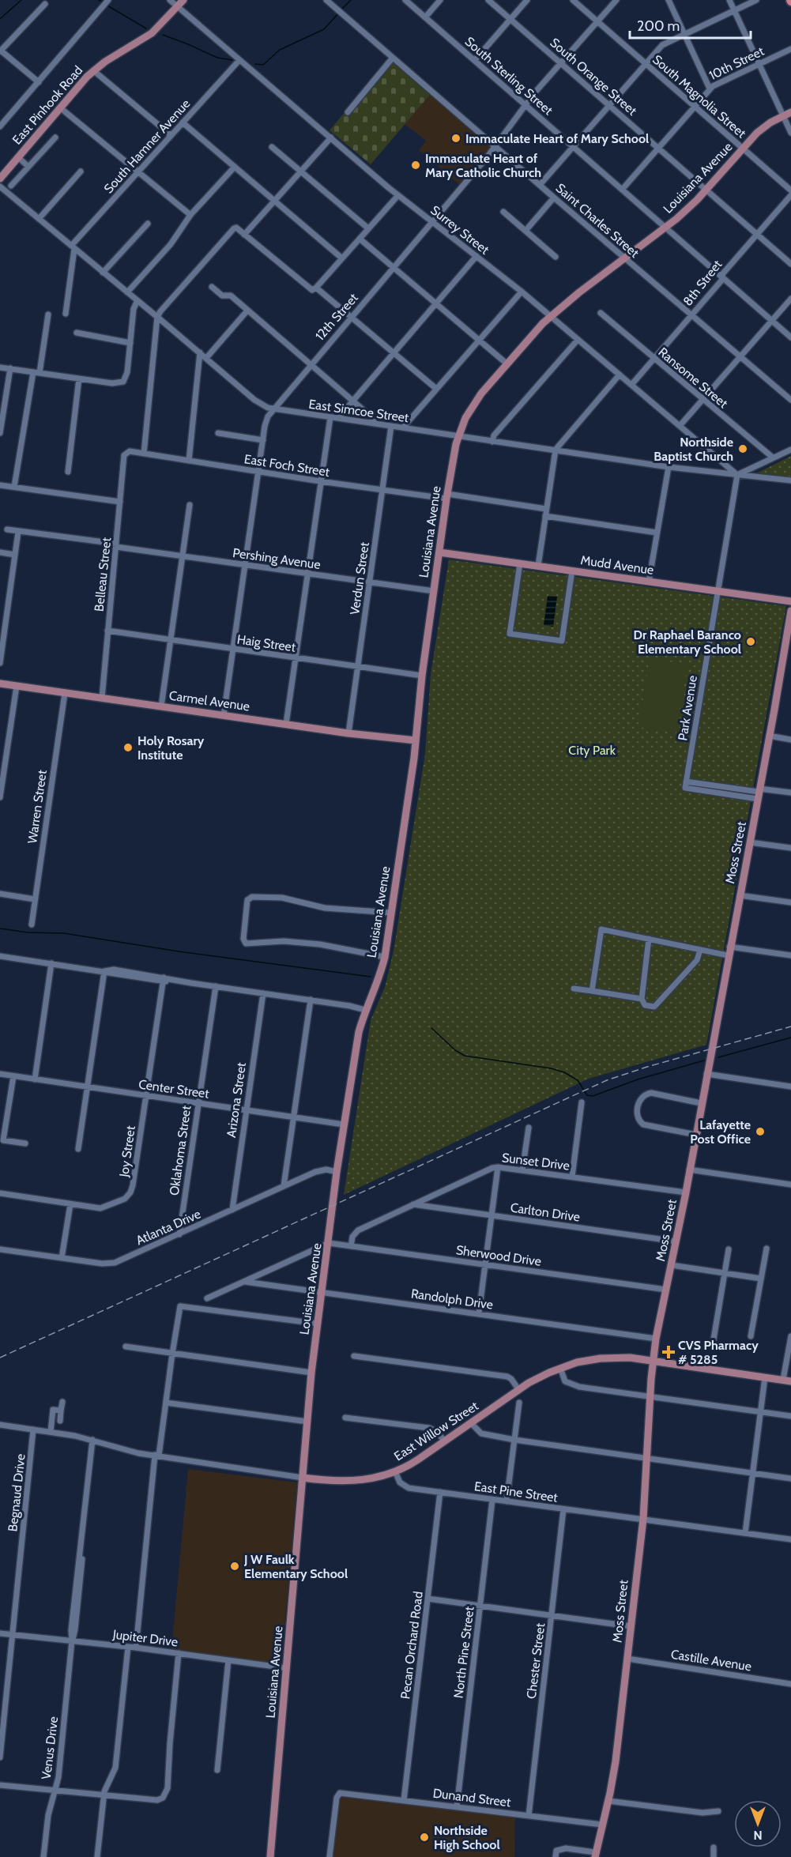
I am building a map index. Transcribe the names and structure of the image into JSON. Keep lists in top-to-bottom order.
{
  "streets": {
    "main road": [
      "East Pinhook Road",
      "Louisiana Avenue",
      "Mudd Avenue",
      "Carmel Avenue",
      "Moss Street",
      "East Willow Street"
    ],
    "street": [
      "10th Street",
      "South Sterling Street",
      "South Orange Street",
      "South Magnolia Street",
      "South Hamner Avenue",
      "Saint Charles Street",
      "Surrey Street",
      "8th Street",
      "12th Street",
      "Ransome Street",
      "East Simcoe Street",
      "East Foch Street",
      "Pershing Avenue",
      "Belleau Street",
      "Verdun Street",
      "Haig Street",
      "Park Avenue",
      "Warren Street",
      "Center Street",
      "Arizona Street",
      "Oklahoma Street",
      "Joy Street",
      "Sunset Drive",
      "Carlton Drive",
      "Atlanta Drive",
      "Sherwood Drive",
      "Randolph Drive",
      "East Pine Street",
      "Begnaud Drive",
      "Jupiter Drive",
      "Pecan Orchard Road",
      "North Pine Street",
      "Castille Avenue",
      "Chester Street",
      "Venus Drive",
      "Dunand Street"
    ]
  },
  "crossings": [
    ["10th Street", "South Sterling Street"],
    ["10th Street", "South Orange Street"],
    ["10th Street", "South Magnolia Street"],
    ["South Sterling Street", "Louisiana Avenue"],
    ["South Sterling Street", "8th Street"],
    ["South Sterling Street", "12th Street"],
    ["South Orange Street", "Louisiana Avenue"],
    ["South Orange Street", "8th Street"],
    ["South Orange Street", "12th Street"],
    ["South Magnolia Street", "Louisiana Avenue"],
    ["South Magnolia Street", "12th Street"],
    ["East Pinhook Road", "Surrey Street"],
    ["South Hamner Avenue", "Surrey Street"],
    ["South Hamner Avenue", "East Simcoe Street"],
    ["Louisiana Avenue", "Saint Charles Street"],
    ["Louisiana Avenue", "Surrey Street"],
    ["Louisiana Avenue", "East Simcoe Street"],
    ["Louisiana Avenue", "East Foch Street"],
    ["Louisiana Avenue", "Pershing Avenue"],
    ["Louisiana Avenue", "Mudd Avenue"],
    ["Louisiana Avenue", "Haig Street"],
    ["Louisiana Avenue", "Carmel Avenue"],
    ["Louisiana Avenue", "Center Street"],
    ["Louisiana Avenue", "Atlanta Drive"],
    ["Louisiana Avenue", "Sherwood Drive"],
    ["Louisiana Avenue", "Randolph Drive"],
    ["Louisiana Avenue", "East Willow Street"],
    ["Louisiana Avenue", "Jupiter Drive"],
    ["Saint Charles Street", "8th Street"],
    ["Saint Charles Street", "12th Street"],
    ["Surrey Street", "8th Street"],
    ["Surrey Street", "12th Street"],
    ["Surrey Street", "East Simcoe Street"],
    ["Surrey Street", "Park Avenue"],
    ["8th Street", "Ransome Street"],
    ["12th Street", "East Simcoe Street"],
    ["12th Street", "East Foch Street"],
    ["12th Street", "Pershing Avenue"],
    ["12th Street", "Haig Street"],
    ["12th Street", "Carmel Avenue"],
    ["East Simcoe Street", "Verdun Street"],
    ["East Simcoe Street", "Park Avenue"],
    ["East Foch Street", "Belleau Street"],
    ["East Foch Street", "Verdun Street"],
    ["Pershing Avenue", "Belleau Street"],
    ["Pershing Avenue", "Verdun Street"],
    ["Mudd Avenue", "Park Avenue"],
    ["Belleau Street", "Haig Street"],
    ["Belleau Street", "Carmel Avenue"],
    ["Verdun Street", "Haig Street"],
    ["Verdun Street", "Carmel Avenue"],
    ["Carmel Avenue", "Warren Street"],
    ["Park Avenue", "Moss Street"],
    ["Moss Street", "Sunset Drive"],
    ["Moss Street", "Carlton Drive"],
    ["Moss Street", "Sherwood Drive"],
    ["Moss Street", "Randolph Drive"],
    ["Moss Street", "East Willow Street"],
    ["Moss Street", "East Pine Street"],
    ["Moss Street", "Castille Avenue"],
    ["Moss Street", "Dunand Street"],
    ["Center Street", "Arizona Street"],
    ["Center Street", "Oklahoma Street"],
    ["Center Street", "Joy Street"],
    ["Arizona Street", "Atlanta Drive"],
    ["Oklahoma Street", "Atlanta Drive"],
    ["Sunset Drive", "Carlton Drive"],
    ["Sunset Drive", "Sherwood Drive"],
    ["East Willow Street", "East Pine Street"],
    ["East Willow Street", "Begnaud Drive"],
    ["East Willow Street", "Venus Drive"],
    ["East Pine Street", "Pecan Orchard Road"],
    ["East Pine Street", "North Pine Street"],
    ["East Pine Street", "Chester Street"],
    ["Begnaud Drive", "Jupiter Drive"],
    ["Jupiter Drive", "Venus Drive"],
    ["Pecan Orchard Road", "Dunand Street"],
    ["North Pine Street", "Dunand Street"],
    ["Chester Street", "Dunand Street"]
  ],
  "parks": ["City Park"],
  "places": {
    "other": [
      "Immaculate Heart of Mary School",
      "Immaculate Heart of Mary Catholic Church",
      "Northside Baptist Church",
      "Dr Raphael Baranco Elementary School",
      "Holy Rosary Institute",
      "Lafayette Post Office",
      "J W Faulk Elementary School",
      "Northside High School"
    ],
    "health": ["CVS Pharmacy # 5285"]
  },
  "scale_bar": "200 m",
  "north": "bottom"
}
